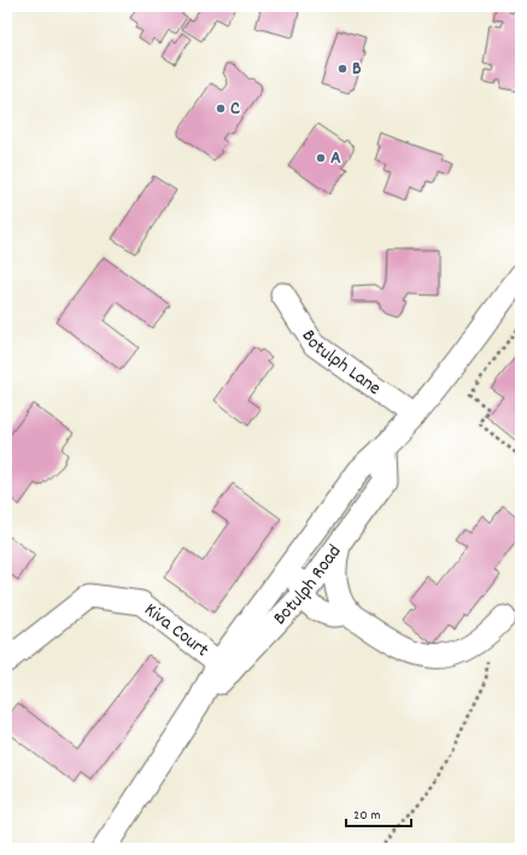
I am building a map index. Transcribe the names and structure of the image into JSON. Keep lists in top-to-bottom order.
{
  "streets": {
    "street": ["Botulph Lane", "Botulph Road", "Kiva Court"]
  },
  "crossings": [
    ["Botulph Lane", "Botulph Road"],
    ["Botulph Road", "Kiva Court"]
  ],
  "places": ["B", "C", "A"],
  "scale_bar": "20 m"
}
